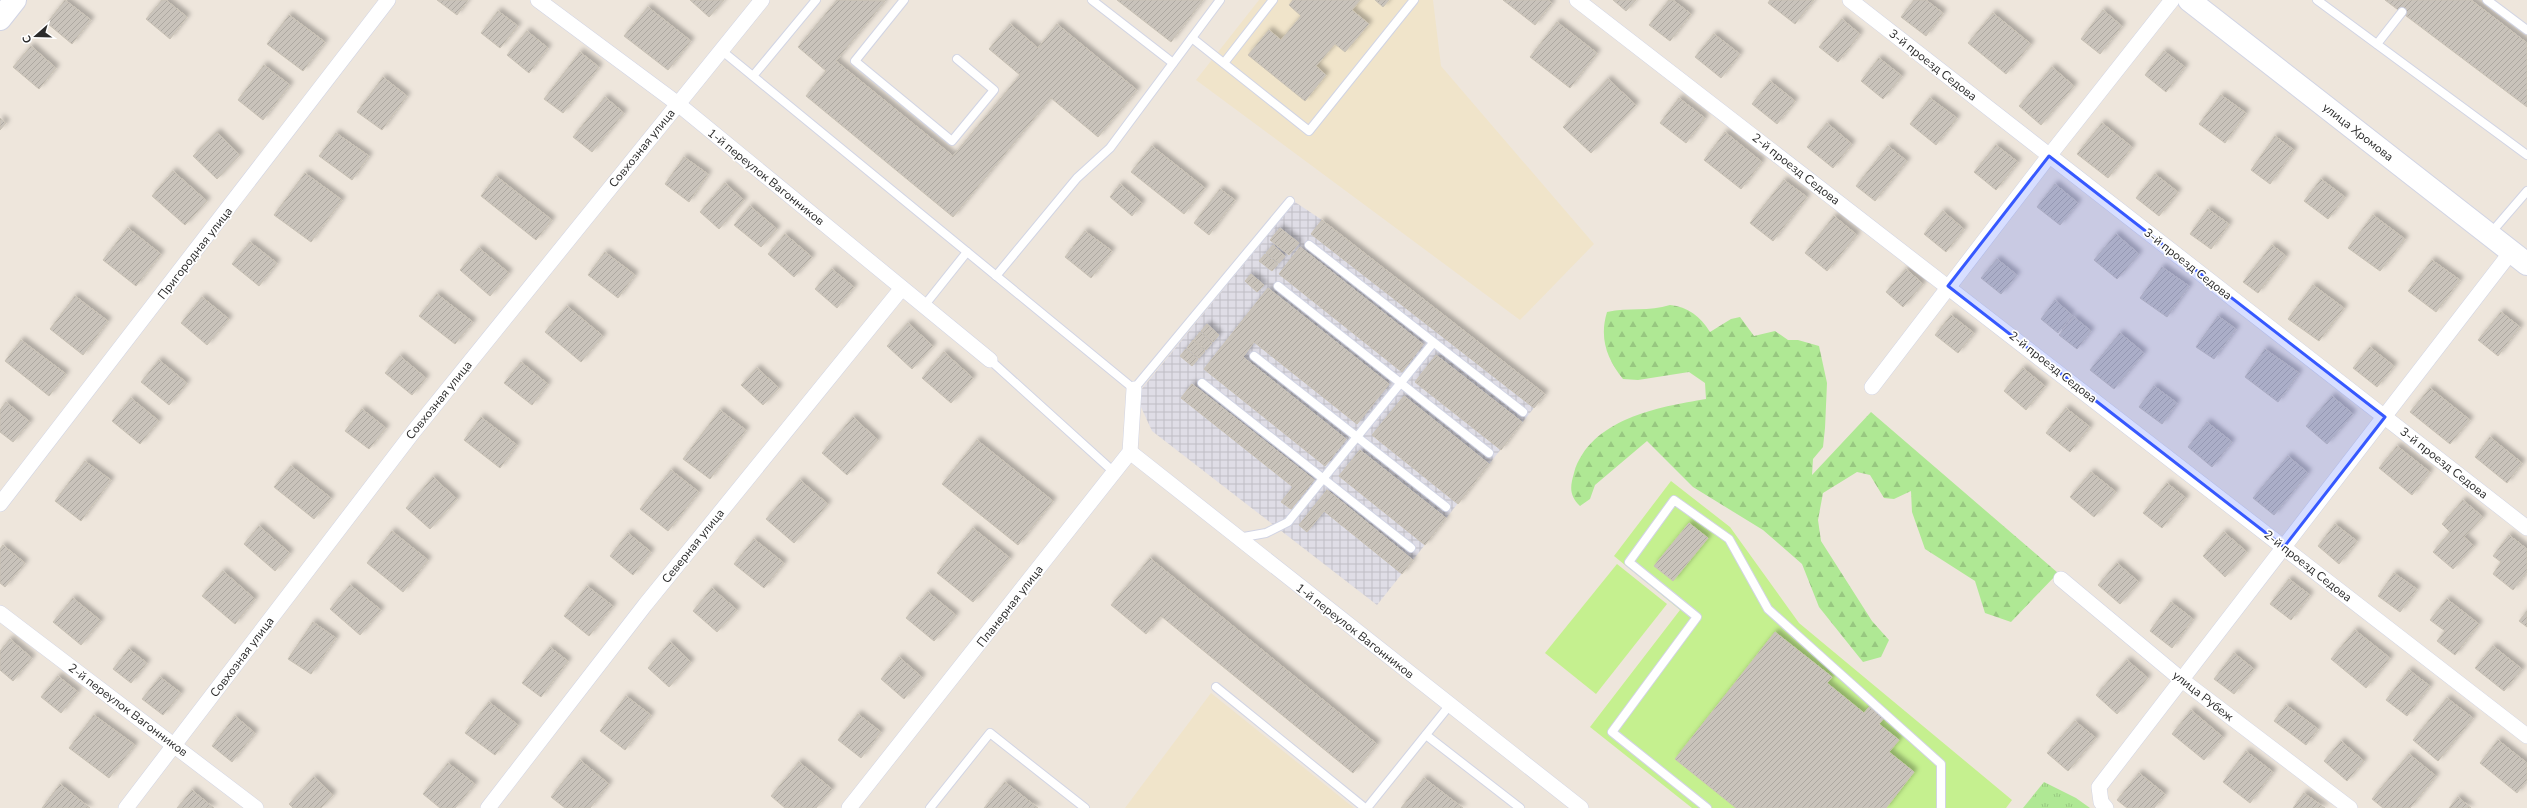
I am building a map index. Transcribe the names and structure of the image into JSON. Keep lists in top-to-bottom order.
{
  "streets": {
    "main road": ["улица Хромова"],
    "street": [
      "3-й проезд Седова",
      "Совхозная улица",
      "2-й проезд Седова",
      "1-й переулок Вагонников",
      "Пригородная улица",
      "Северная улица",
      "Планерная улица",
      "улица Рубеж",
      "2-й переулок Вагонников"
    ]
  },
  "crossings": [
    ["Совхозная улица", "1-й переулок Вагонников"],
    ["Совхозная улица", "2-й переулок Вагонников"],
    ["1-й переулок Вагонников", "Северная улица"],
    ["1-й переулок Вагонников", "Планерная улица"]
  ],
  "north": "left"
}
